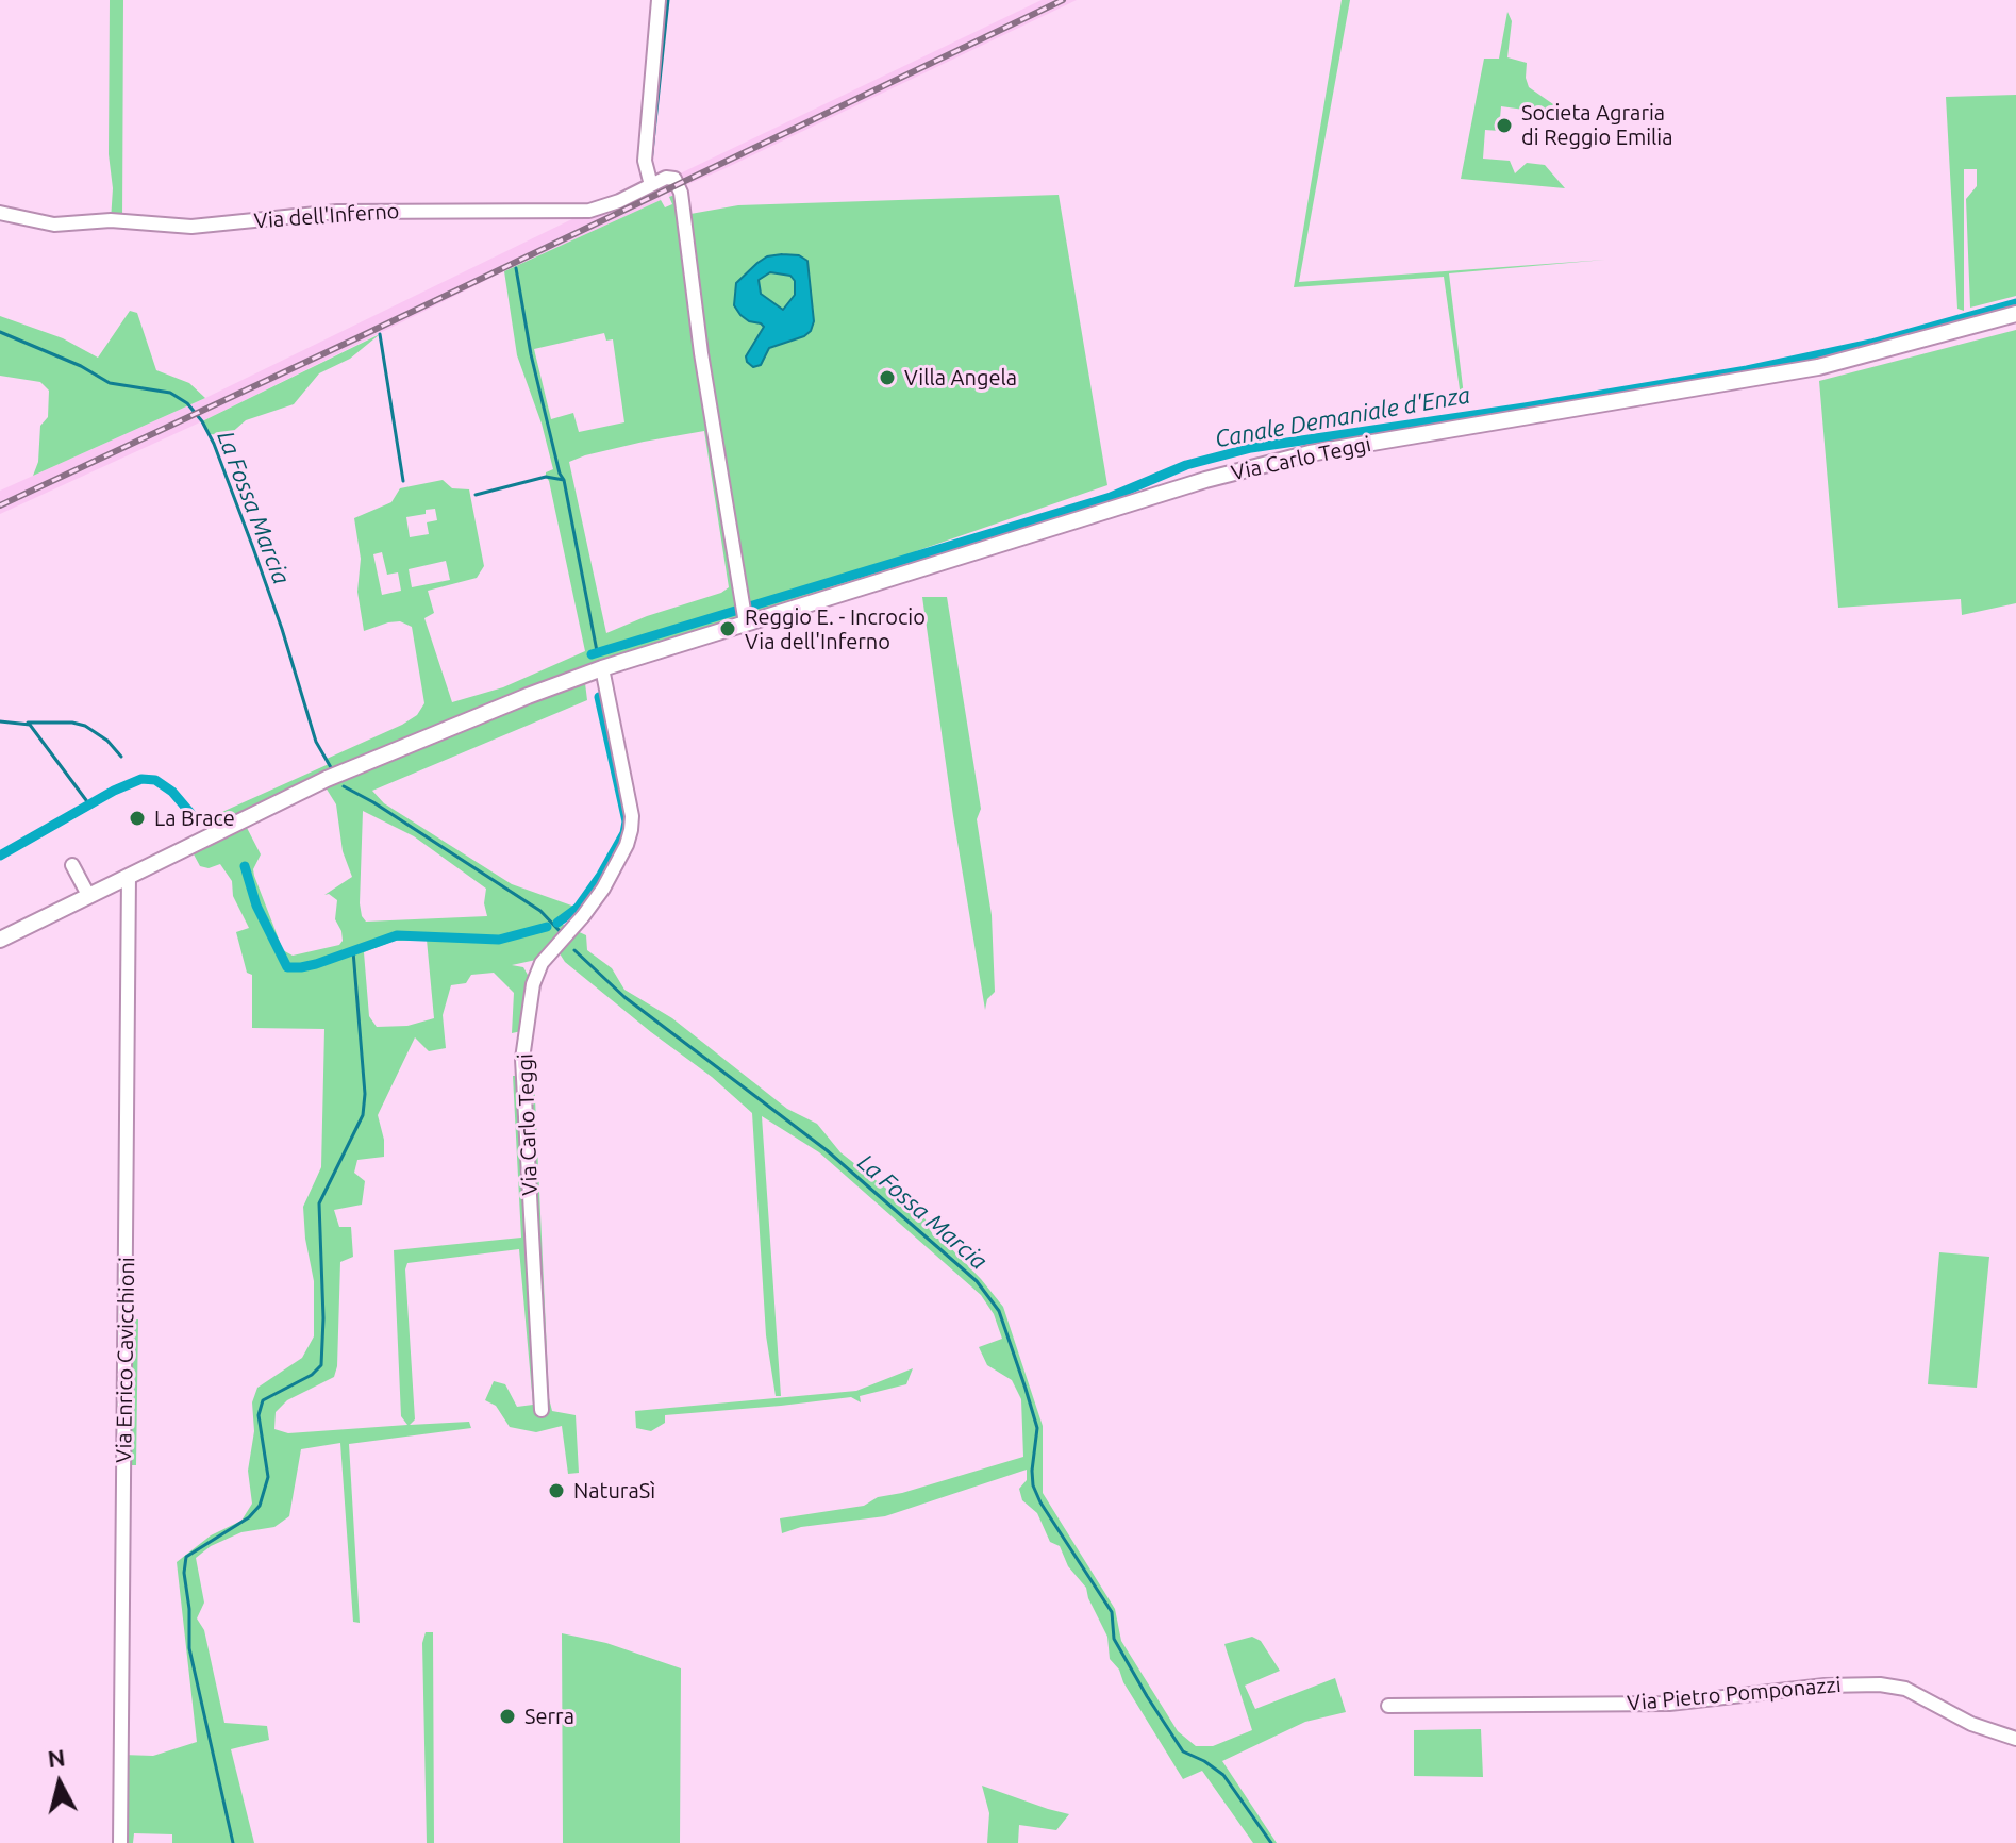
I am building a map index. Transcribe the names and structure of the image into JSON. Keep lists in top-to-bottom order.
{
  "streets": {
    "main road": ["Via Carlo Teggi"],
    "street": ["Via dell'Inferno", "Via Enrico Cavicchioni", "Via Pietro Pomponazzi"]
  },
  "crossings": [
    ["Via Carlo Teggi", "Via Enrico Cavicchioni"]
  ],
  "water": ["Canale Demaniale d'Enza", "La Fossa Marcia"],
  "places": [
    "Societa Agraria di Reggio Emilia",
    "Villa Angela",
    "Reggio E. - Incrocio Via dell'Inferno",
    "La Brace",
    "NaturaSì",
    "Serra"
  ],
  "north": "top"
}
